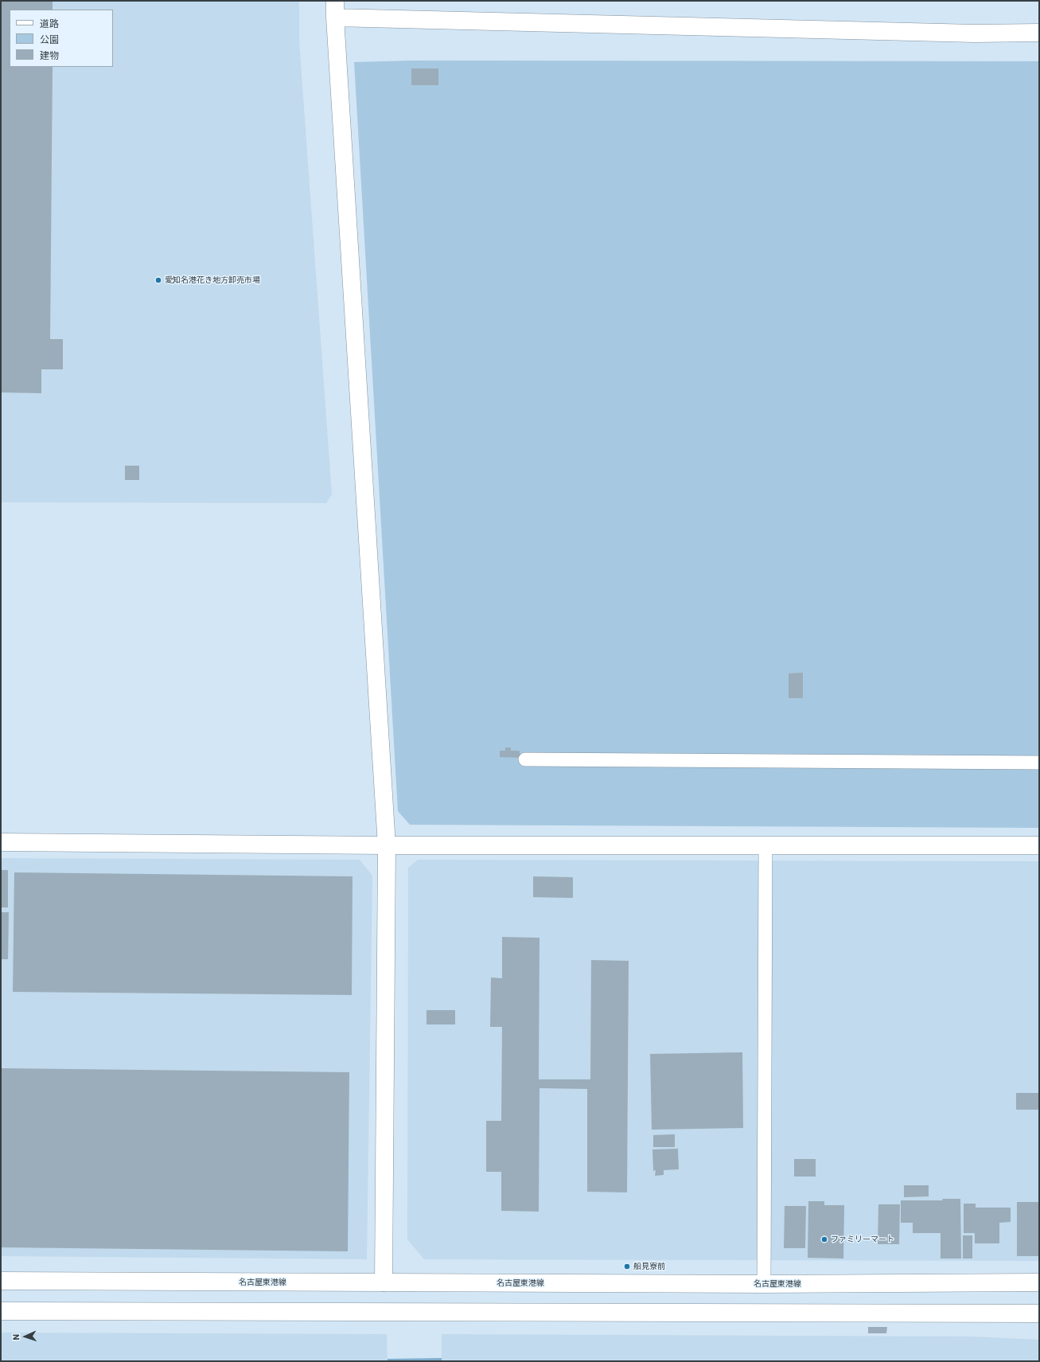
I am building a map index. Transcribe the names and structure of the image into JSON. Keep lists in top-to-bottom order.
{
  "streets": {
    "street": ["名古屋東港線"]
  },
  "places": ["愛知名港花き地方卸売市場", "ファミリーマート", "船見寮前"],
  "legend": ["道路", "公園", "建物"],
  "north": "left"
}
